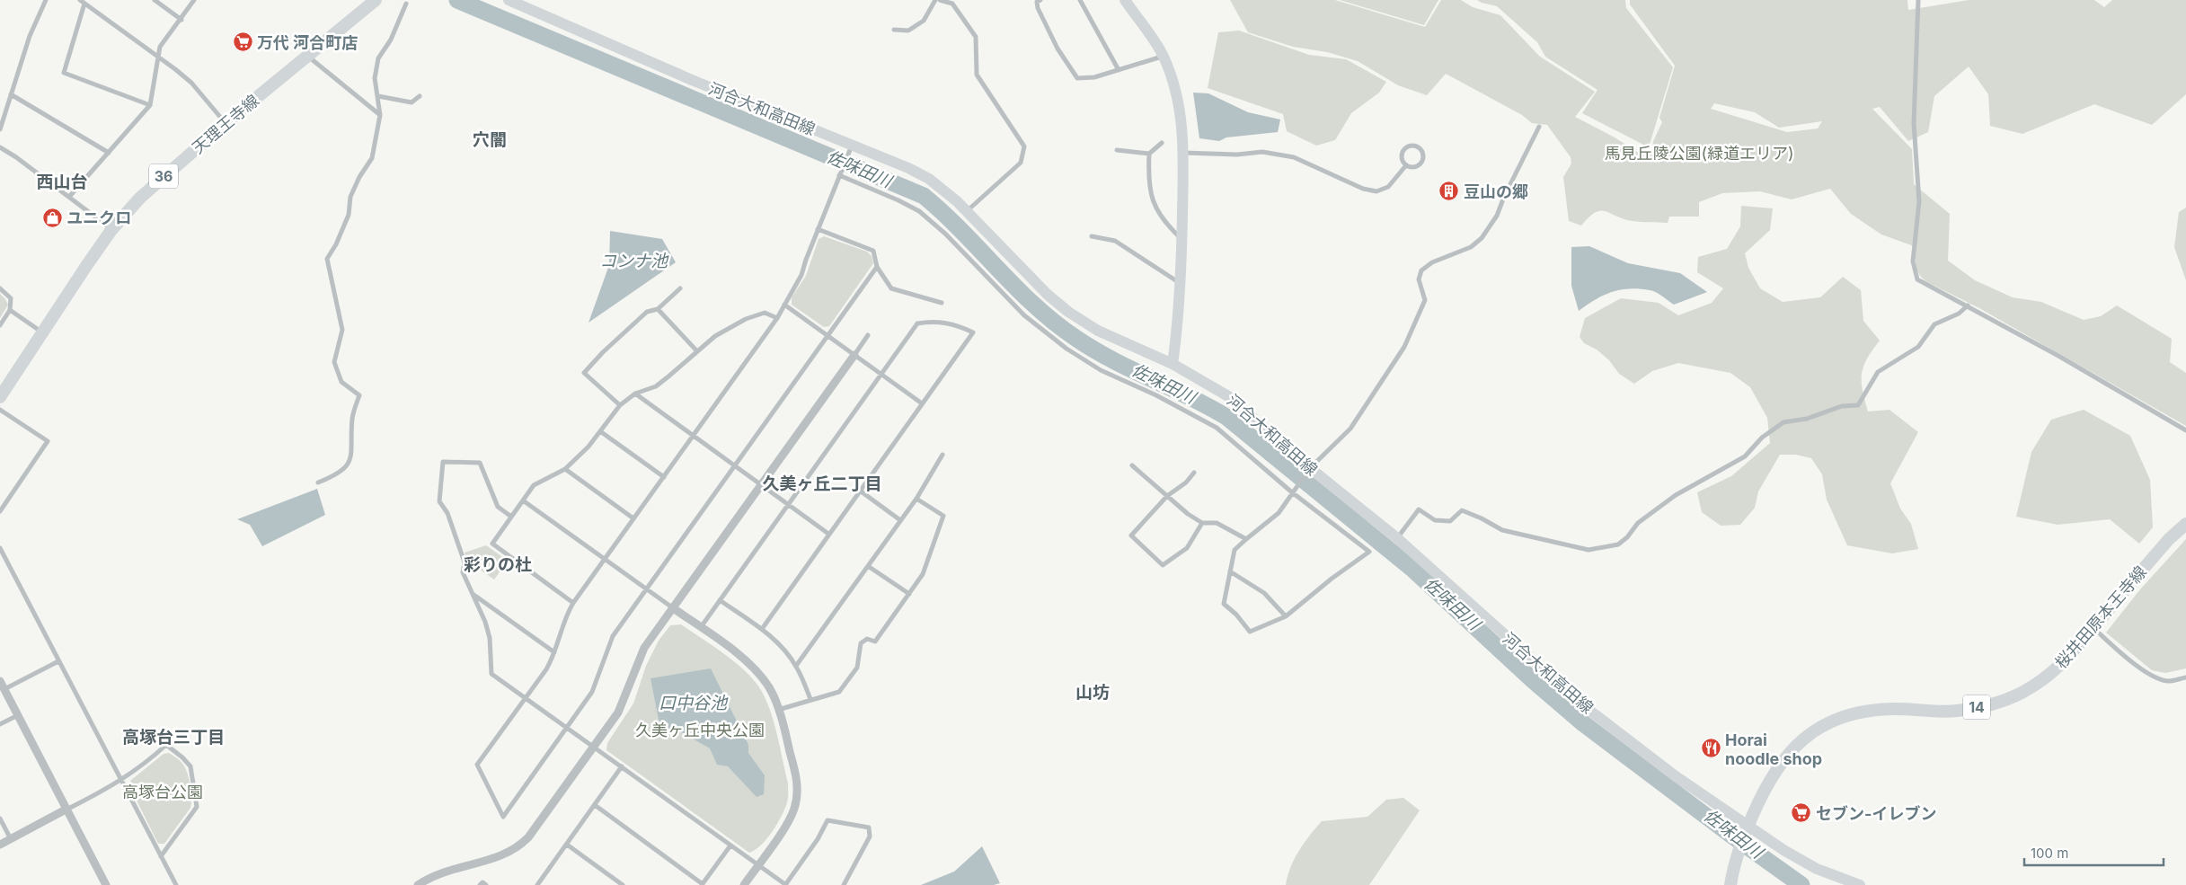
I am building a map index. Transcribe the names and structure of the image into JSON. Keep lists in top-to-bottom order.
{
  "streets": {
    "main road": [
      "河合大和高田線",
      "天理王寺線",
      "36",
      "桜井田原本王寺線",
      "14"
    ]
  },
  "crossings": [
    ["河合大和高田線", "桜井田原本王寺線"]
  ],
  "districts": [
    "穴闇",
    "西山台",
    "久美ヶ丘二丁目",
    "彩りの杜",
    "山坊",
    "高塚台三丁目"
  ],
  "water": ["佐味田川", "コンナ池", "口中谷池"],
  "parks": ["馬見丘陵公園(緑道エリア)", "久美ヶ丘中央公園", "高塚台公園"],
  "places": {
    "supermarket": ["万代 河合町店", "セブン-イレブン"],
    "building": ["豆山の郷"],
    "shop": ["ユニクロ"],
    "restaurant": ["Horai noodle shop"]
  },
  "scale_bar": "100 m"
}
